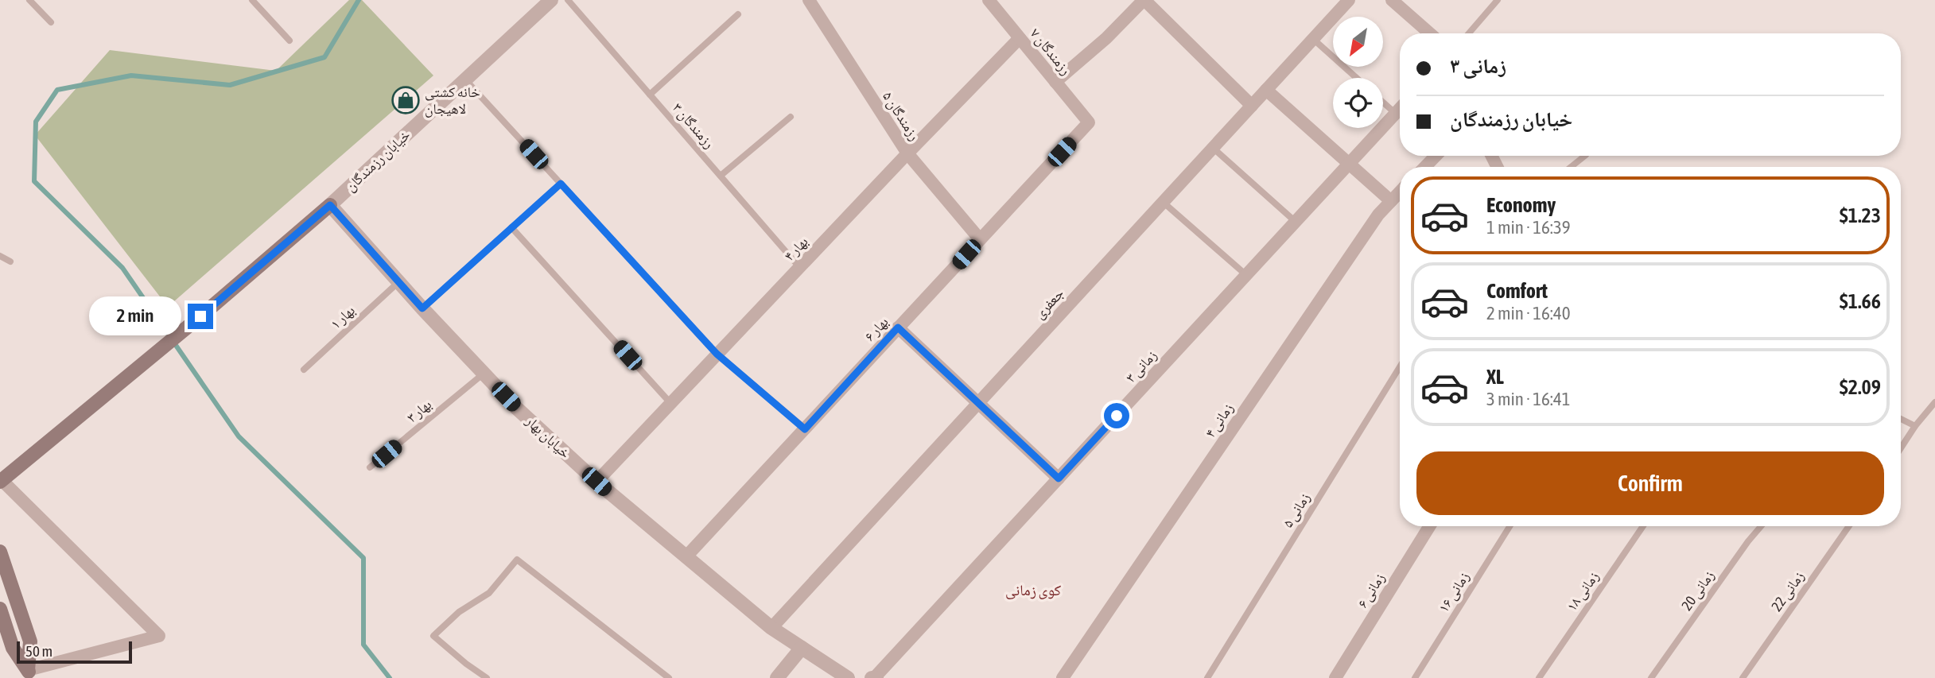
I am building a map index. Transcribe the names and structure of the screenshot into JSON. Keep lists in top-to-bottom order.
{
  "streets": {
    "main road": ["خیابان رزمندگان"],
    "street": [
      "رزمندگان ۷",
      "رزمندگان ۵",
      "بهار ۴",
      "جعفری",
      "بهار ۶",
      "زمانی ۳",
      "زمانی ۴",
      "خیابان بهار",
      "زمانی ۶"
    ],
    "lane": [
      "رزمندگان ۳",
      "بهار ۱",
      "بهار ۳",
      "زمانی ۵",
      "زمانی 20",
      "زمانی ۱۸",
      "زمانی 22",
      "زمانی ۱۶"
    ]
  },
  "crossings": [
    ["رزمندگان ۷", "بهار ۴"],
    ["رزمندگان ۷", "بهار ۶"],
    ["رزمندگان ۵", "بهار ۴"],
    ["رزمندگان ۵", "بهار ۶"],
    ["رزمندگان ۳", "بهار ۴"],
    ["خیابان رزمندگان", "خیابان بهار"],
    ["بهار ۴", "خیابان بهار"],
    ["جعفری", "خیابان بهار"],
    ["بهار ۱", "خیابان بهار"],
    ["بهار ۶", "خیابان بهار"],
    ["بهار ۳", "خیابان بهار"]
  ],
  "districts": ["کوی زمانی"],
  "places": {
    "shop": ["خانه کشتی لاهیجان"]
  },
  "scale_bar": "50 m",
  "north": "bottom left",
  "page": {
    "banner": ["زمانی ۳", "خیابان رزمندگان"],
    "list": [
      {
        "name": "Economy",
        "note": "1 min · 16:39",
        "value": "$1.23"
      },
      {
        "name": "Comfort",
        "note": "2 min · 16:40",
        "value": "$1.66"
      },
      {
        "name": "XL",
        "note": "3 min · 16:41",
        "value": "$2.09"
      }
    ],
    "bubble": "2 min",
    "buttons": "Confirm",
    "scale": "50 m"
  }
}
